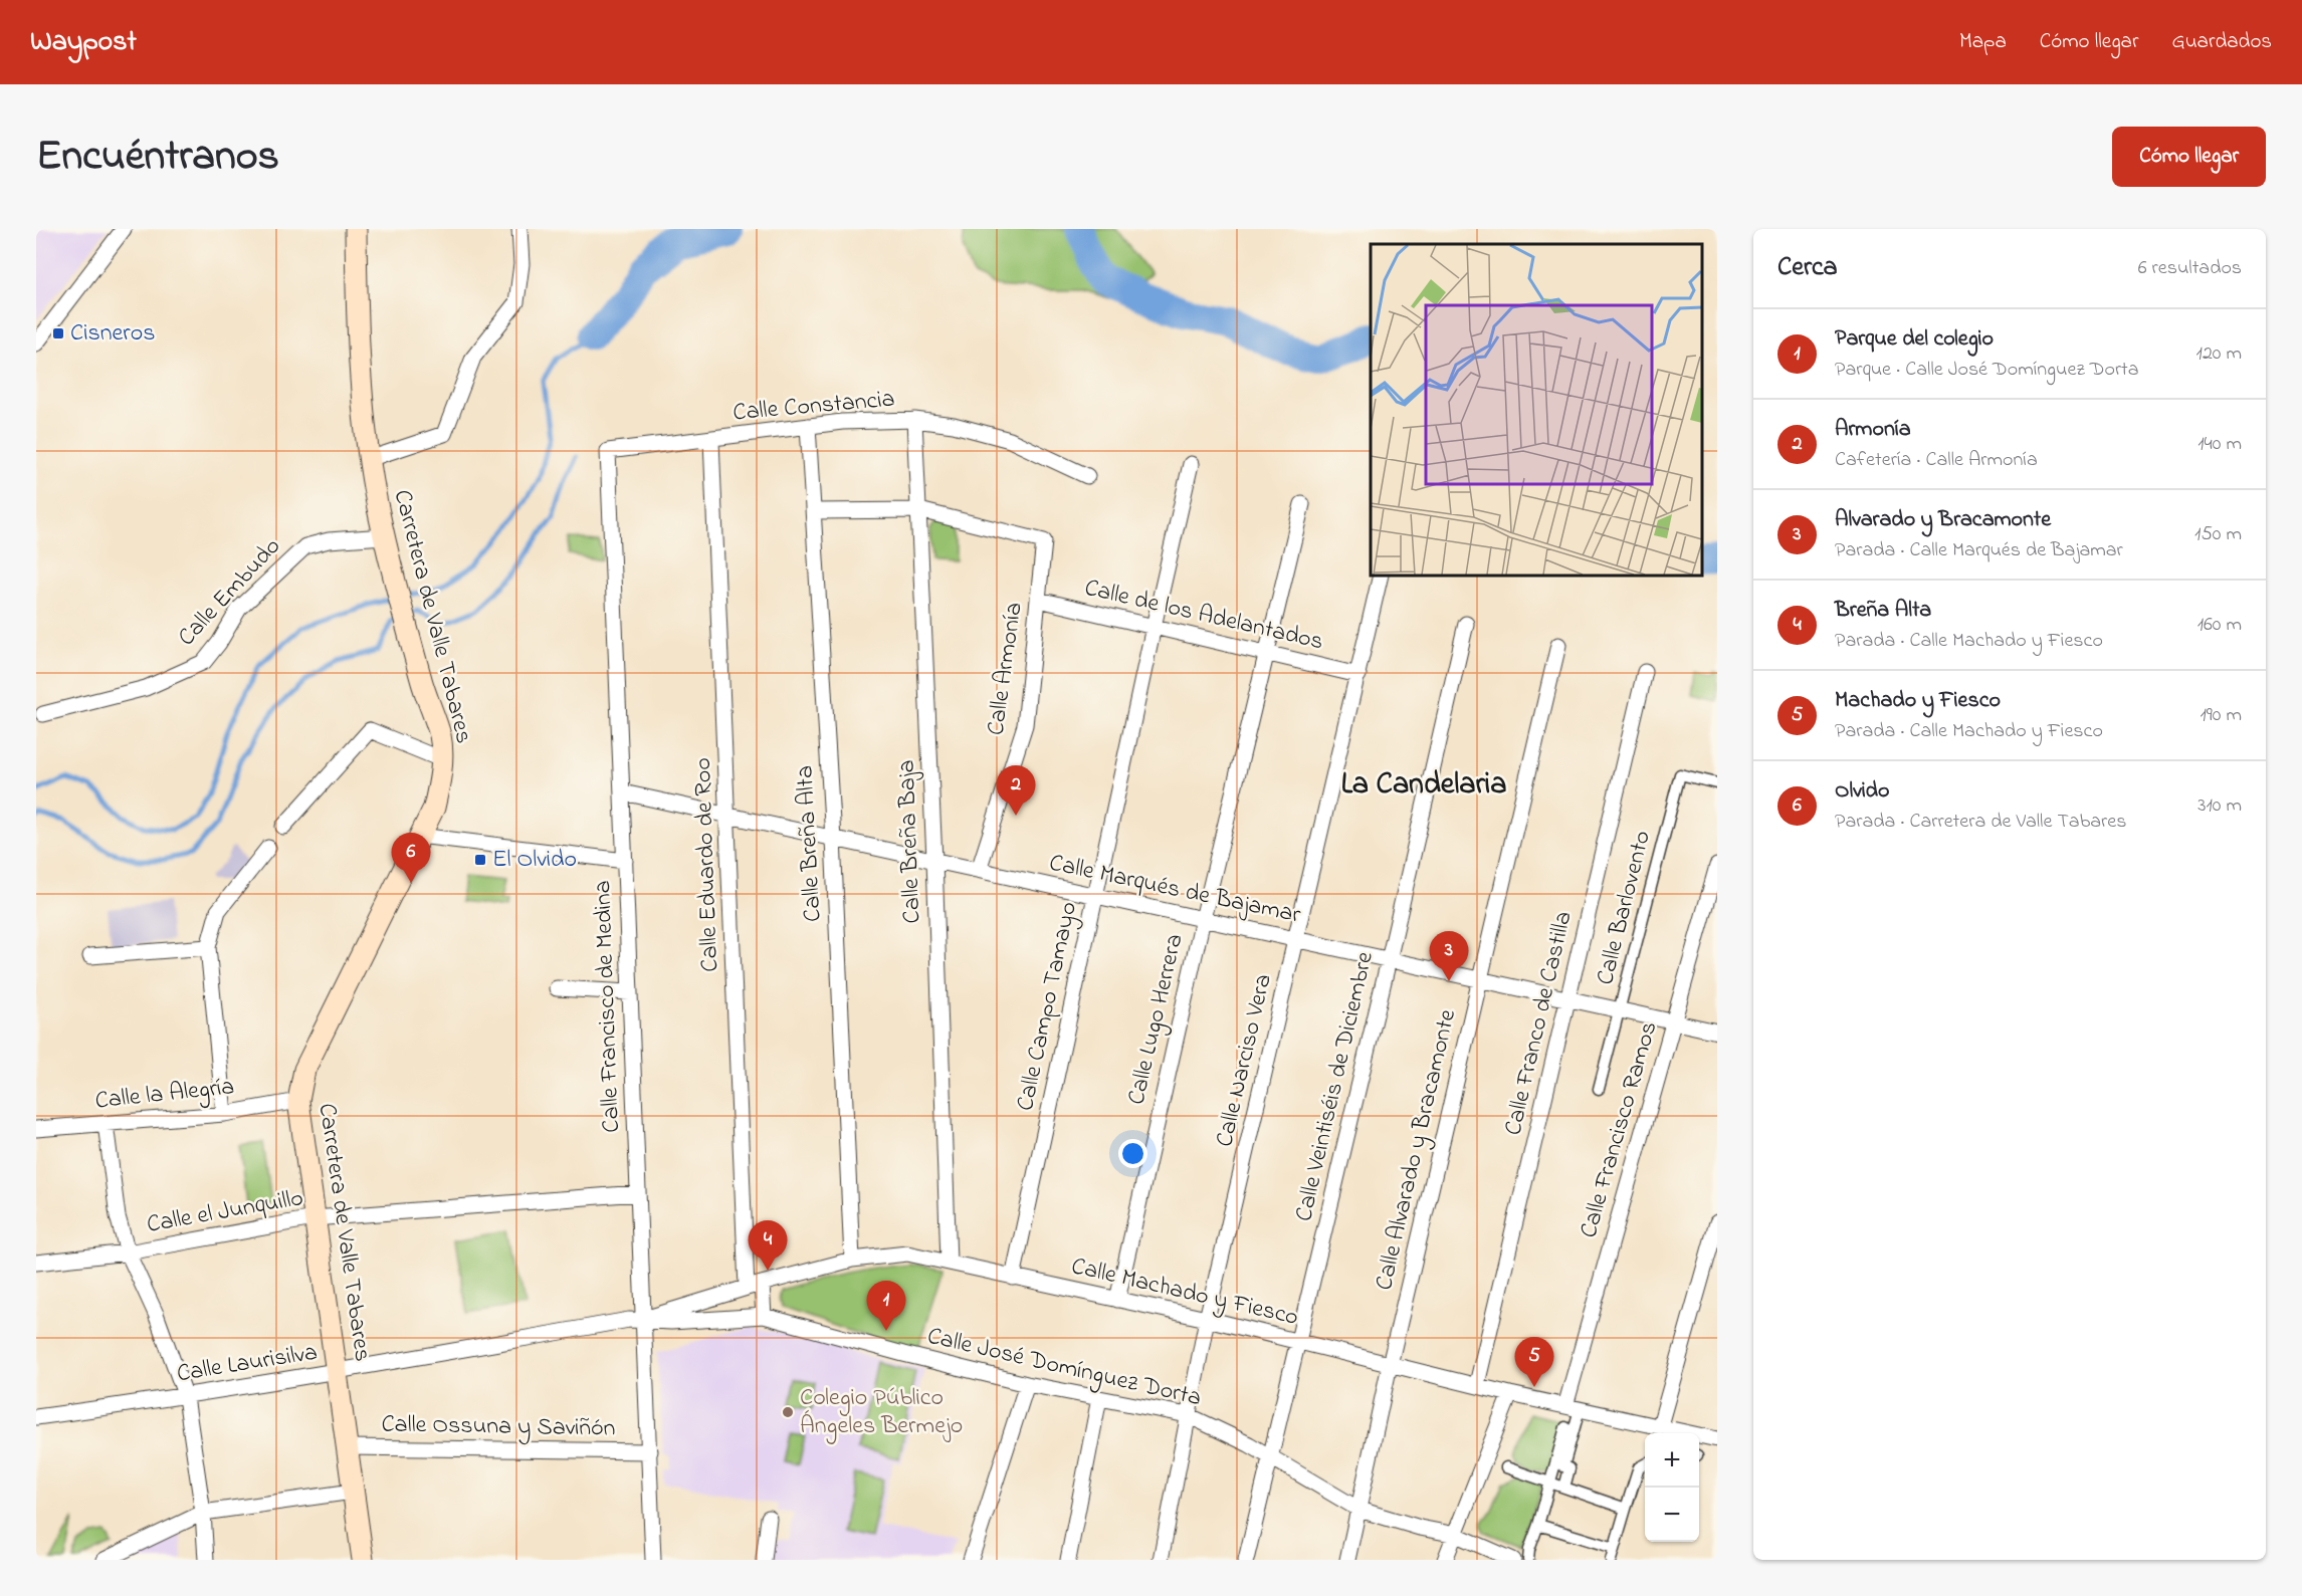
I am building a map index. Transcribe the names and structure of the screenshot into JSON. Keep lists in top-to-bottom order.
{
  "streets": {
    "main road": ["Carretera de Valle Tabares"],
    "street": [
      "Calle Constancia",
      "Calle Embudo",
      "Calle de los Adelantados",
      "Calle Armonía",
      "Calle Breña Baja",
      "Calle Breña Alta",
      "Calle Eduardo de Roo",
      "Calle Marqués de Bajamar",
      "Calle Barlovento",
      "Calle Francisco de Medina",
      "Calle Campo Tamayo",
      "Calle Lugo Herrera",
      "Calle Franco de Castilla",
      "Calle Narciso Vera",
      "Calle Veintiséis de Diciembre",
      "Calle la Alegría",
      "Calle Francisco Ramos",
      "Calle Alvarado y Bracamonte",
      "Calle el Junquillo",
      "Calle Machado y Fiesco",
      "Calle Laurisilva",
      "Calle José Domínguez Dorta",
      "Calle Ossuna y Saviñón"
    ]
  },
  "crossings": [
    ["Calle Constancia", "Calle Breña Baja"],
    ["Calle Constancia", "Calle Breña Alta"],
    ["Calle Constancia", "Calle Eduardo de Roo"],
    ["Calle Constancia", "Calle Francisco de Medina"],
    ["Calle Embudo", "Carretera de Valle Tabares"],
    ["Calle de los Adelantados", "Calle Armonía"],
    ["Calle de los Adelantados", "Calle Campo Tamayo"],
    ["Calle de los Adelantados", "Calle Lugo Herrera"],
    ["Calle de los Adelantados", "Calle Narciso Vera"],
    ["Carretera de Valle Tabares", "Calle la Alegría"],
    ["Carretera de Valle Tabares", "Calle el Junquillo"],
    ["Carretera de Valle Tabares", "Calle Laurisilva"],
    ["Carretera de Valle Tabares", "Calle Ossuna y Saviñón"],
    ["Calle Armonía", "Calle Breña Baja"],
    ["Calle Armonía", "Calle Marqués de Bajamar"],
    ["Calle Breña Baja", "Calle Marqués de Bajamar"],
    ["Calle Breña Baja", "Calle Machado y Fiesco"],
    ["Calle Breña Alta", "Calle Marqués de Bajamar"],
    ["Calle Breña Alta", "Calle Machado y Fiesco"],
    ["Calle Eduardo de Roo", "Calle Marqués de Bajamar"],
    ["Calle Eduardo de Roo", "Calle Machado y Fiesco"],
    ["Calle Eduardo de Roo", "Calle José Domínguez Dorta"],
    ["Calle Marqués de Bajamar", "Calle Barlovento"],
    ["Calle Marqués de Bajamar", "Calle Francisco de Medina"],
    ["Calle Marqués de Bajamar", "Calle Campo Tamayo"],
    ["Calle Marqués de Bajamar", "Calle Lugo Herrera"],
    ["Calle Marqués de Bajamar", "Calle Franco de Castilla"],
    ["Calle Marqués de Bajamar", "Calle Narciso Vera"],
    ["Calle Marqués de Bajamar", "Calle Veintiséis de Diciembre"],
    ["Calle Marqués de Bajamar", "Calle Francisco Ramos"],
    ["Calle Marqués de Bajamar", "Calle Alvarado y Bracamonte"],
    ["Calle Francisco de Medina", "Calle el Junquillo"],
    ["Calle Francisco de Medina", "Calle Machado y Fiesco"],
    ["Calle Francisco de Medina", "Calle Laurisilva"],
    ["Calle Francisco de Medina", "Calle José Domínguez Dorta"],
    ["Calle Francisco de Medina", "Calle Ossuna y Saviñón"],
    ["Calle Campo Tamayo", "Calle Machado y Fiesco"],
    ["Calle Lugo Herrera", "Calle Machado y Fiesco"],
    ["Calle Franco de Castilla", "Calle Machado y Fiesco"],
    ["Calle Narciso Vera", "Calle Machado y Fiesco"],
    ["Calle Narciso Vera", "Calle José Domínguez Dorta"],
    ["Calle Veintiséis de Diciembre", "Calle Machado y Fiesco"],
    ["Calle Veintiséis de Diciembre", "Calle José Domínguez Dorta"],
    ["Calle Francisco Ramos", "Calle Machado y Fiesco"],
    ["Calle Alvarado y Bracamonte", "Calle Machado y Fiesco"],
    ["Calle Alvarado y Bracamonte", "Calle José Domínguez Dorta"],
    ["Calle Machado y Fiesco", "Calle Laurisilva"],
    ["Calle Machado y Fiesco", "Calle José Domínguez Dorta"],
    ["Calle Laurisilva", "Calle José Domínguez Dorta"]
  ],
  "districts": ["La Candelaria"],
  "places": {
    "transit": ["Cisneros", "El Olvido"],
    "other": ["Colegio Público Ángeles Bermejo"]
  },
  "page": {
    "header": "Waypost",
    "nav": ["Mapa", "Cómo llegar", "Guardados"],
    "title": "Encuéntranos",
    "buttons": "Cómo llegar",
    "heading": ["Cerca", "6 resultados"],
    "list": [
      {
        "mark": "1",
        "name": "Parque del colegio",
        "note": "Parque · Calle José Domínguez Dorta",
        "value": "120 m"
      },
      {
        "mark": "2",
        "name": "Armonía",
        "note": "Cafetería · Calle Armonía",
        "value": "140 m"
      },
      {
        "mark": "3",
        "name": "Alvarado y Bracamonte",
        "note": "Parada · Calle Marqués de Bajamar",
        "value": "150 m"
      },
      {
        "mark": "4",
        "name": "Breña Alta",
        "note": "Parada · Calle Machado y Fiesco",
        "value": "160 m"
      },
      {
        "mark": "5",
        "name": "Machado y Fiesco",
        "note": "Parada · Calle Machado y Fiesco",
        "value": "190 m"
      },
      {
        "mark": "6",
        "name": "Olvido",
        "note": "Parada · Carretera de Valle Tabares",
        "value": "310 m"
      }
    ],
    "pins": [
      "2",
      "6",
      "3",
      "4",
      "1",
      "5"
    ],
    "map_buttons": ["+", "−"]
  }
}
